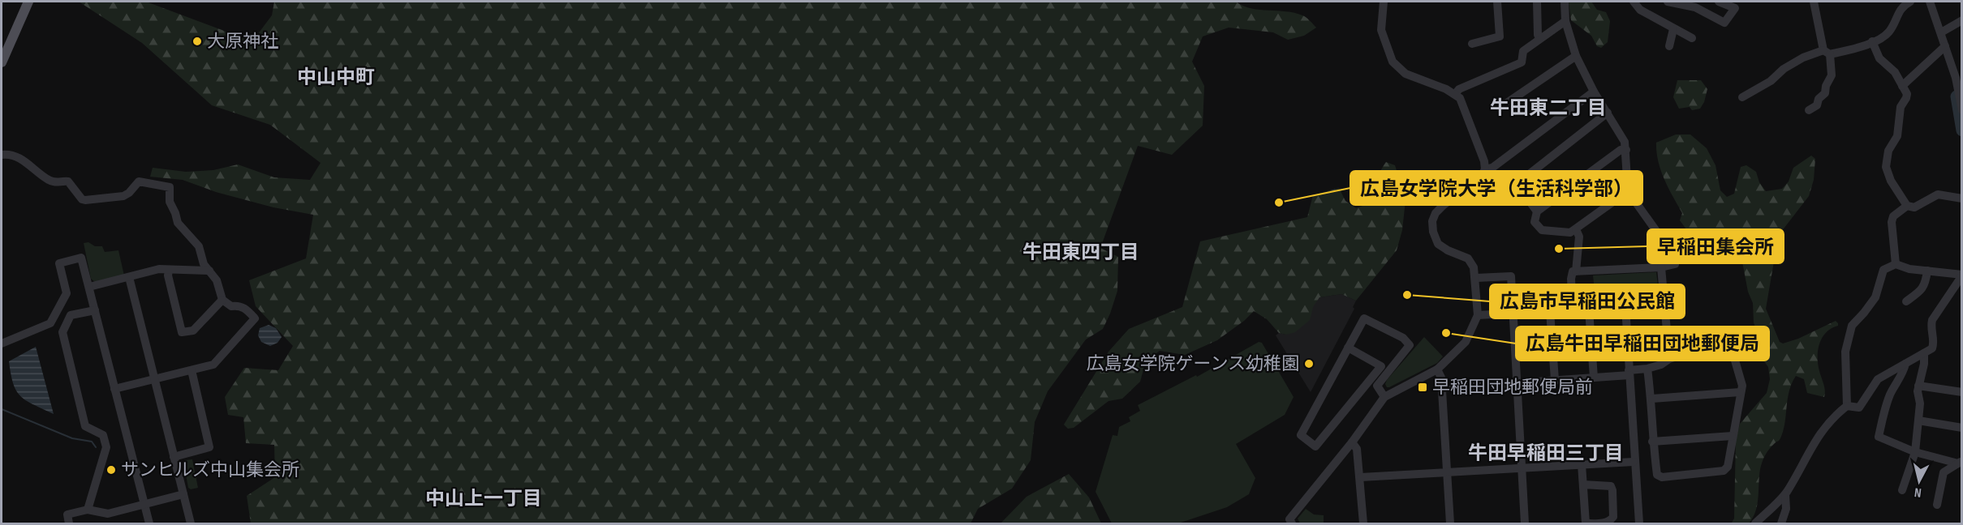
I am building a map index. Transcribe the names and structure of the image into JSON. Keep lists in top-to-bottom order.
{
  "districts": [
    "中山中町",
    "牛田東二丁目",
    "牛田東四丁目",
    "牛田早稲田三丁目",
    "中山上一丁目"
  ],
  "places": {
    "other": [
      "大原神社",
      "広島女学院大学（生活科学部）",
      "早稲田集会所",
      "広島市早稲田公民館",
      "広島牛田早稲田団地郵便局",
      "広島女学院ゲーンス幼稚園",
      "サンヒルズ中山集会所"
    ],
    "transit": ["早稲田団地郵便局前"]
  },
  "north": "bottom"
}
